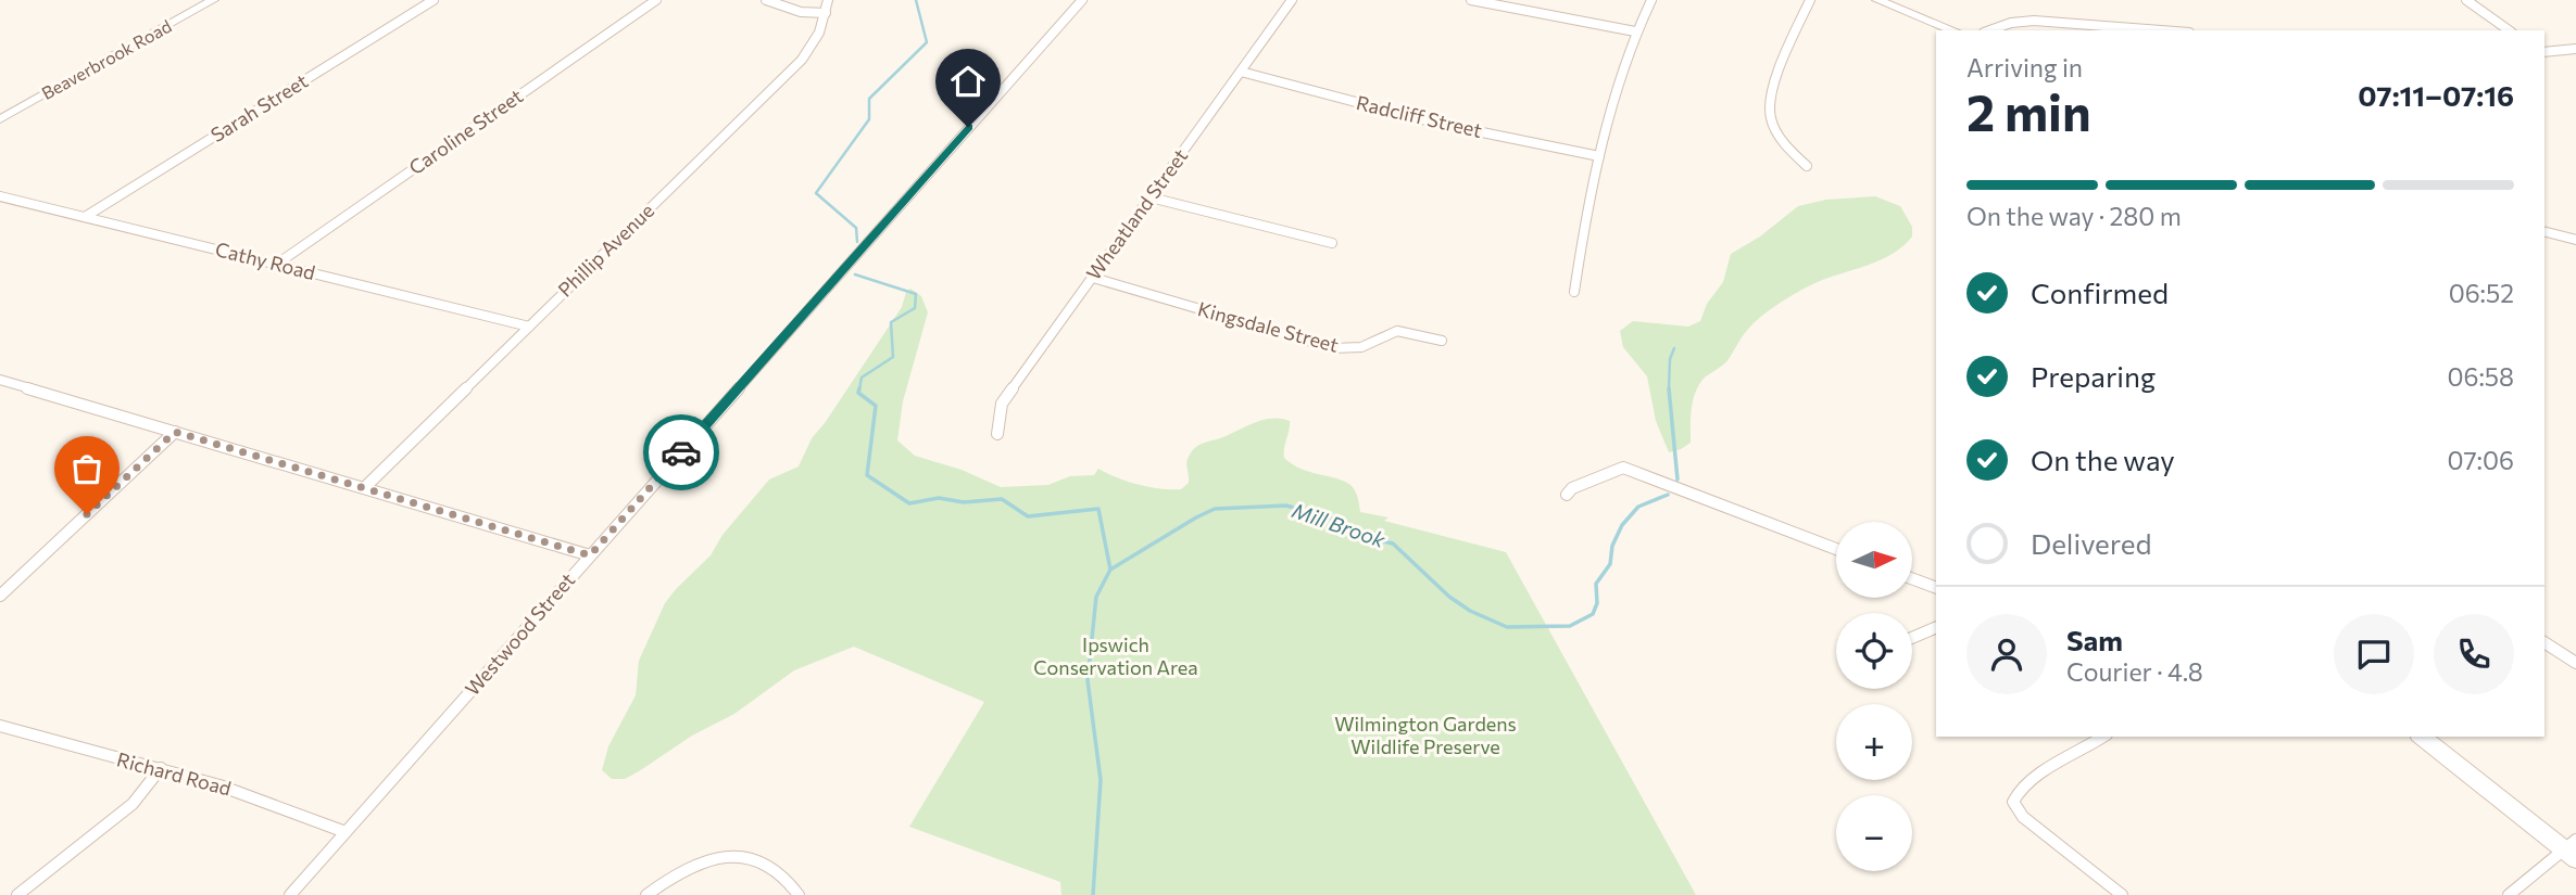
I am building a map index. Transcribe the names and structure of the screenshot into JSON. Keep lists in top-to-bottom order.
{
  "streets": {
    "street": [
      "Beaverbrook Road",
      "Sarah Street",
      "Radcliff Street",
      "Caroline Street",
      "Wheatland Street",
      "Phillip Avenue",
      "Cathy Road",
      "Kingsdale Street",
      "Westwood Street",
      "Richard Road"
    ]
  },
  "crossings": [
    ["Sarah Street", "Cathy Road"],
    ["Radcliff Street", "Wheatland Street"],
    ["Caroline Street", "Cathy Road"],
    ["Wheatland Street", "Kingsdale Street"],
    ["Phillip Avenue", "Cathy Road"],
    ["Westwood Street", "Richard Road"]
  ],
  "water": ["Mill Brook"],
  "parks": ["Ipswich Conservation Area", "Wilmington Gardens Wildlife Preserve"],
  "north": "right",
  "page": {
    "heading": ["2 min", "Arriving in", "07:11–07:16"],
    "panel": ["Sam", "Courier · 4.8"],
    "bar": "On the way · 280 m",
    "list": [
      ["Confirmed", "06:52"],
      ["Preparing", "06:58"],
      ["On the way", "07:06"],
      "Delivered"
    ],
    "map_buttons": ["+", "−"]
  }
}
